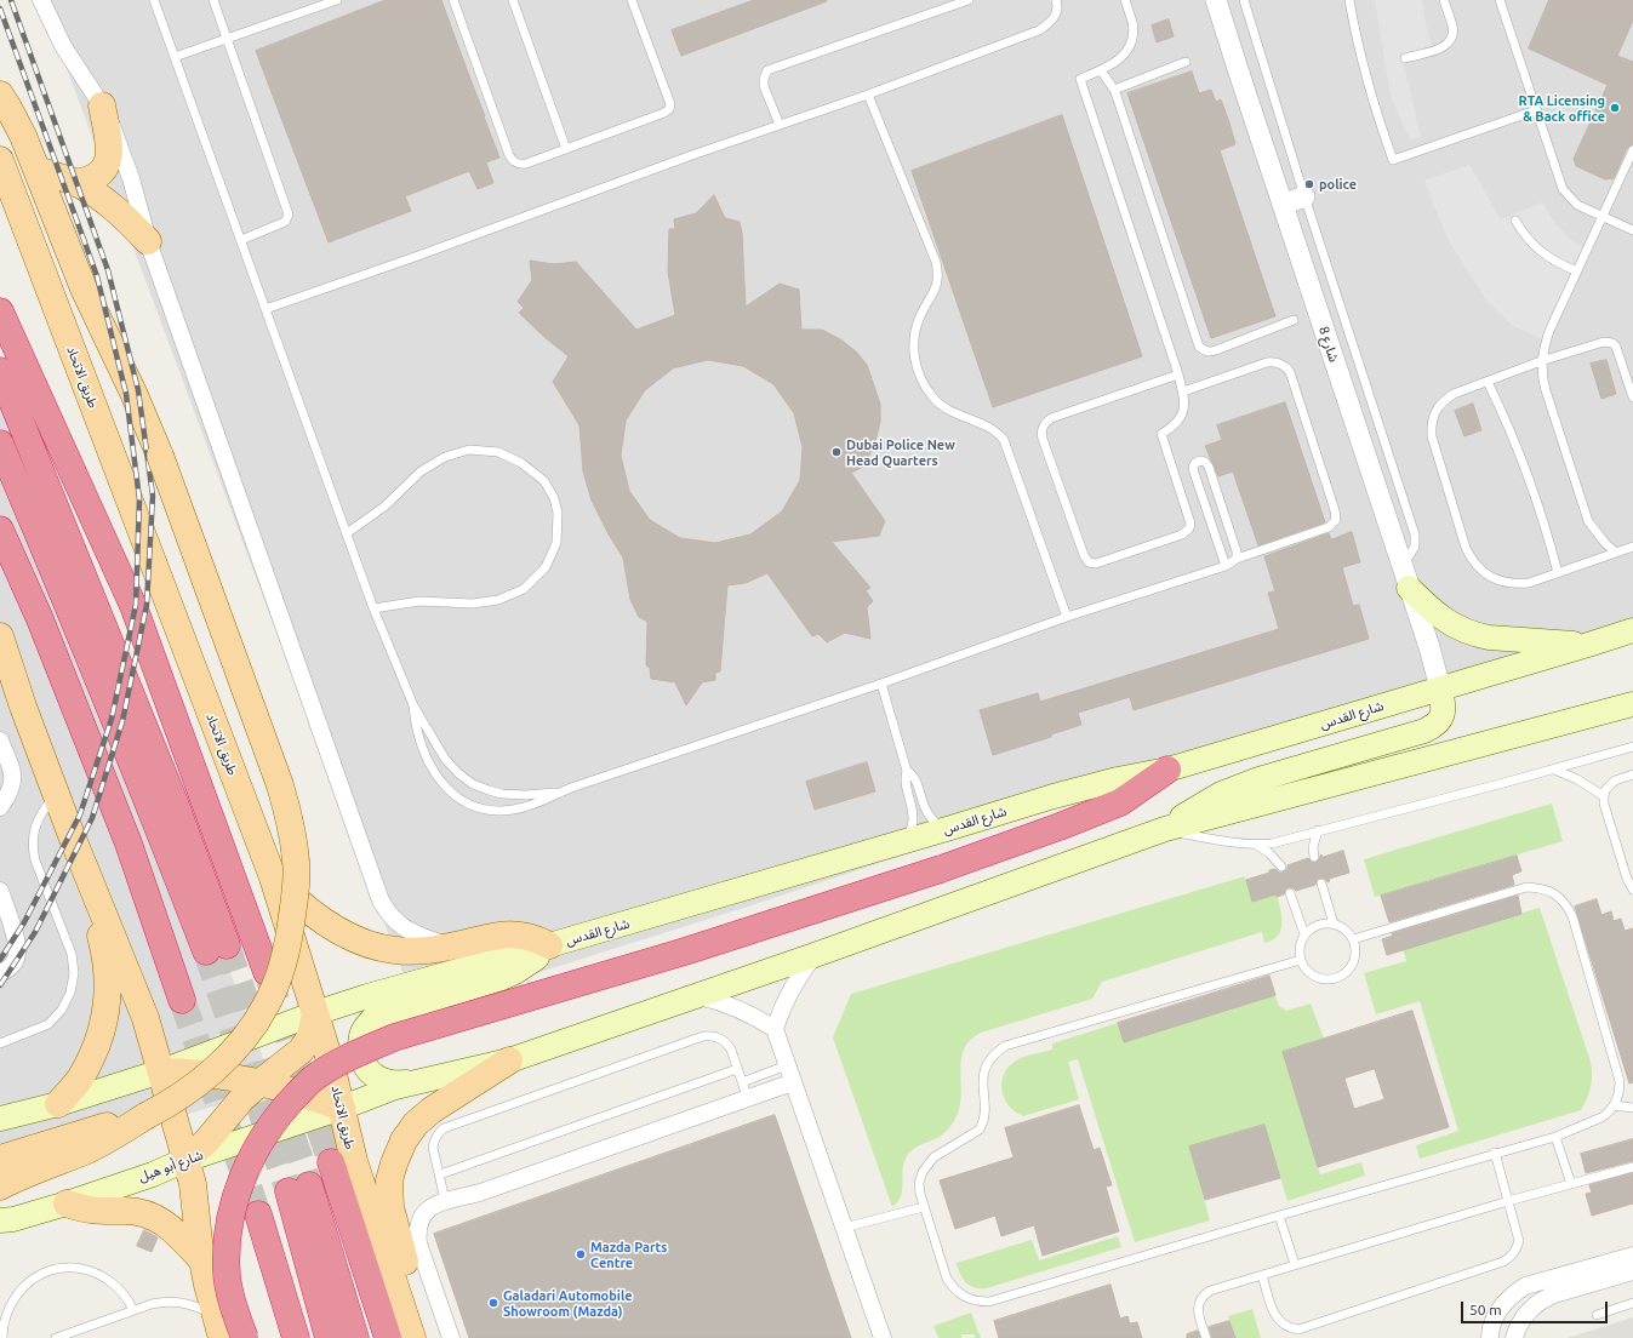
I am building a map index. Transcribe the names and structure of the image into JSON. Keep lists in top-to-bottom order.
{
  "streets": {
    "main road": ["طريق الاتحاد", "شارع القدس", "شارع أبو هيل"],
    "street": ["شارع 8"]
  },
  "crossings": [
    ["شارع 8", "شارع القدس"],
    ["طريق الاتحاد", "شارع القدس"],
    ["طريق الاتحاد", "شارع أبو هيل"]
  ],
  "places": [
    "RTA Licensing & Back office",
    "police",
    "Dubai Police New Head Quarters",
    "Mazda Parts Centre",
    "Galadari Automobile Showroom (Mazda)"
  ],
  "scale_bar": "50 m"
}
